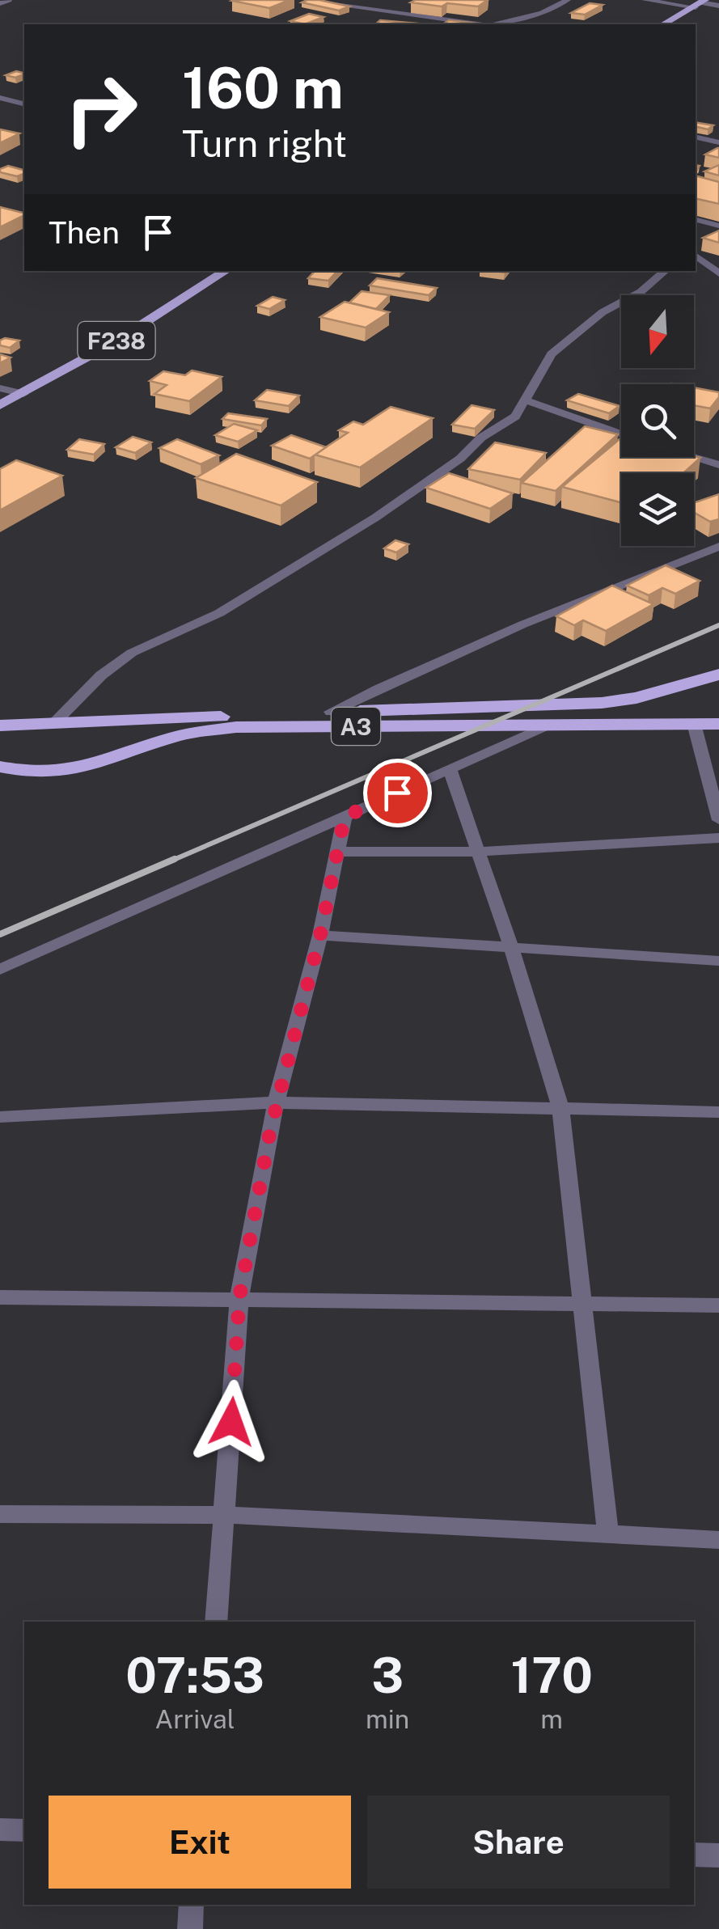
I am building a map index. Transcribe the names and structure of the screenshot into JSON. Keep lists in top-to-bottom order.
{
  "streets": {
    "highway": ["A3"],
    "main road": ["F238"]
  },
  "north": "bottom",
  "page": {
    "turn": ["160 m", "Turn right"],
    "then": "Then",
    "eta": [
      "07:53",
      "Arrival",
      "3",
      "min",
      "170",
      "m"
    ],
    "buttons": ["Exit", "Share"]
  }
}
